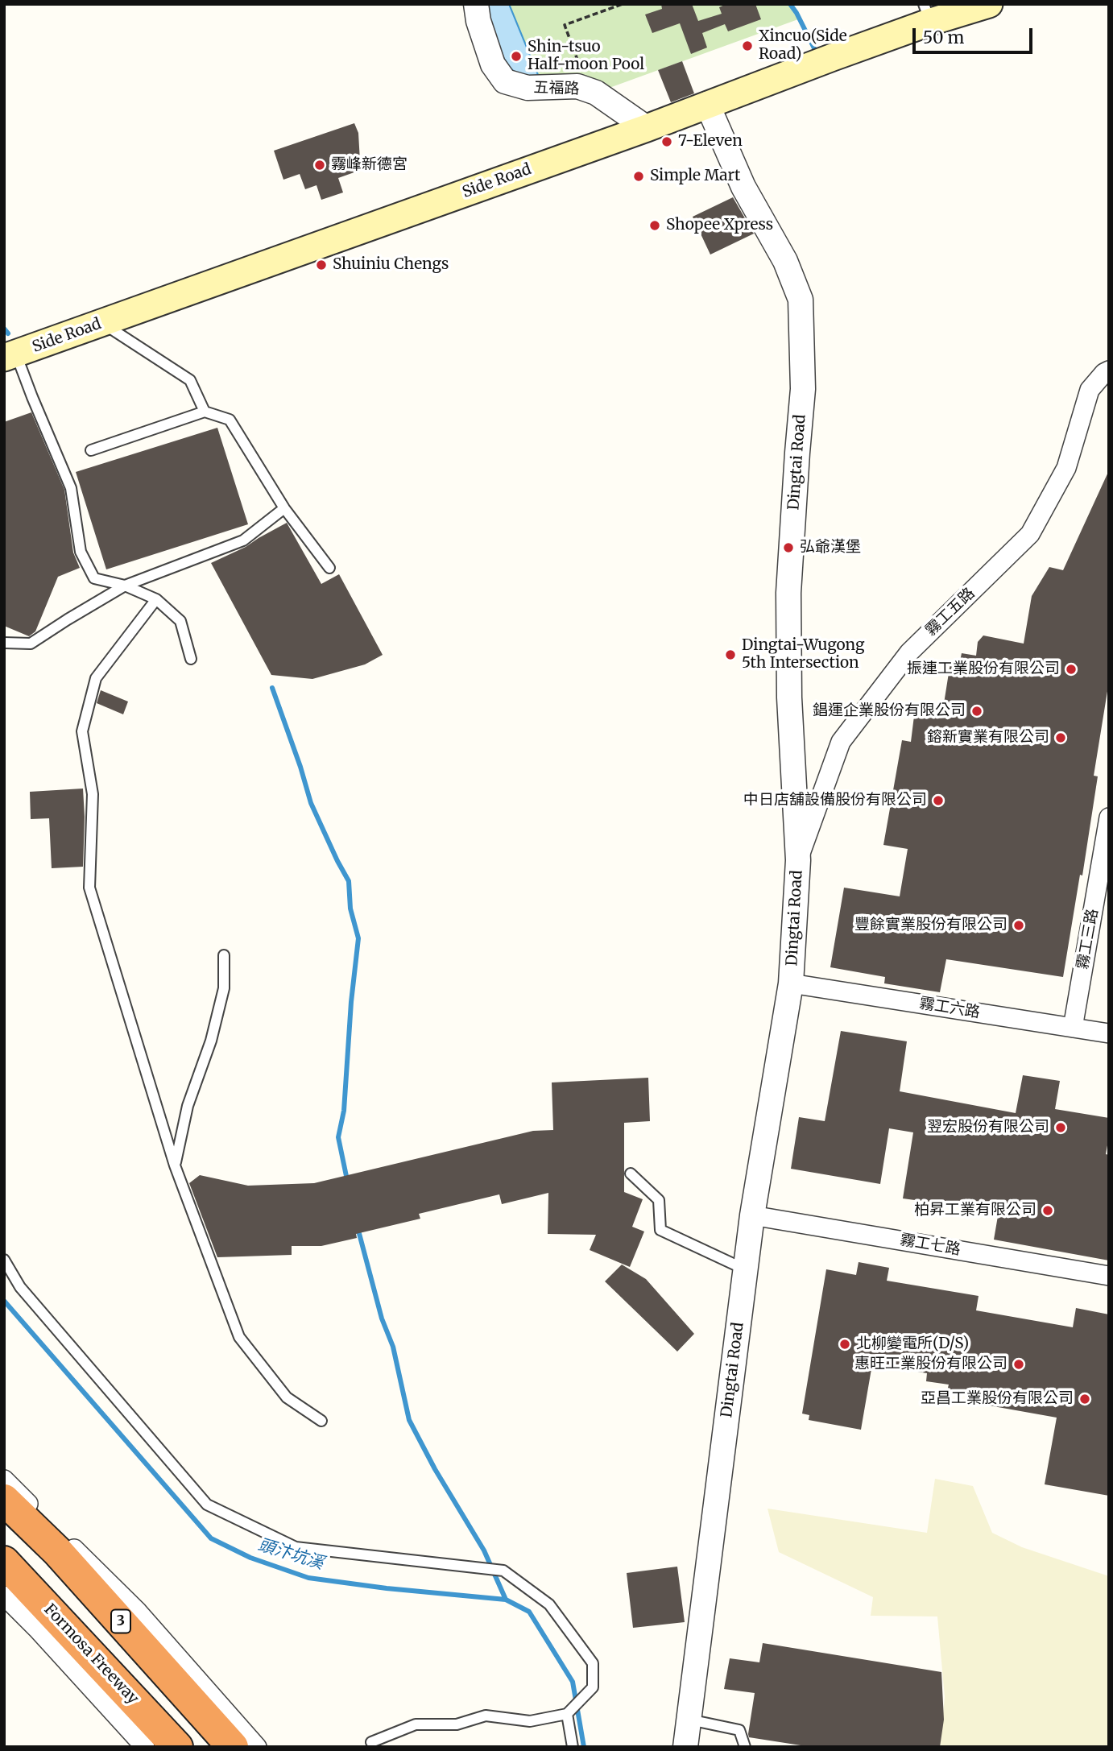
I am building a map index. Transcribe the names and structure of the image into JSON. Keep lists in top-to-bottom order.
{
  "streets": {
    "highway": ["3", "Formosa Freeway"],
    "main road": ["Side Road"],
    "street": [
      "五福路",
      "Dingtai Road",
      "霧工五路",
      "霧工三路",
      "霧工六路",
      "霧工七路"
    ]
  },
  "crossings": [
    ["五福路", "Side Road"],
    ["Side Road", "Dingtai Road"],
    ["Dingtai Road", "霧工五路"],
    ["Dingtai Road", "霧工六路"],
    ["Dingtai Road", "霧工七路"],
    ["霧工三路", "霧工六路"]
  ],
  "water": ["頭汴坑溪"],
  "places": [
    "Xincuo(Side Road)",
    "Shin-tsuo Half-moon Pool",
    "7-Eleven",
    "霧峰新德宮",
    "Simple Mart",
    "Shopee Xpress",
    "Shuiniu Chengs",
    "弘爺漢堡",
    "Dingtai-Wugong 5th Intersection",
    "振連工業股份有限公司",
    "錩運企業股份有限公司",
    "鎔新實業有限公司",
    "中日店舖設備股份有限公司",
    "豐餘實業股份有限公司",
    "翌宏股份有限公司",
    "柏昇工業有限公司",
    "北柳變電所(D/S)",
    "惠旺工業股份有限公司",
    "亞昌工業股份有限公司"
  ],
  "scale_bar": "50 m"
}
